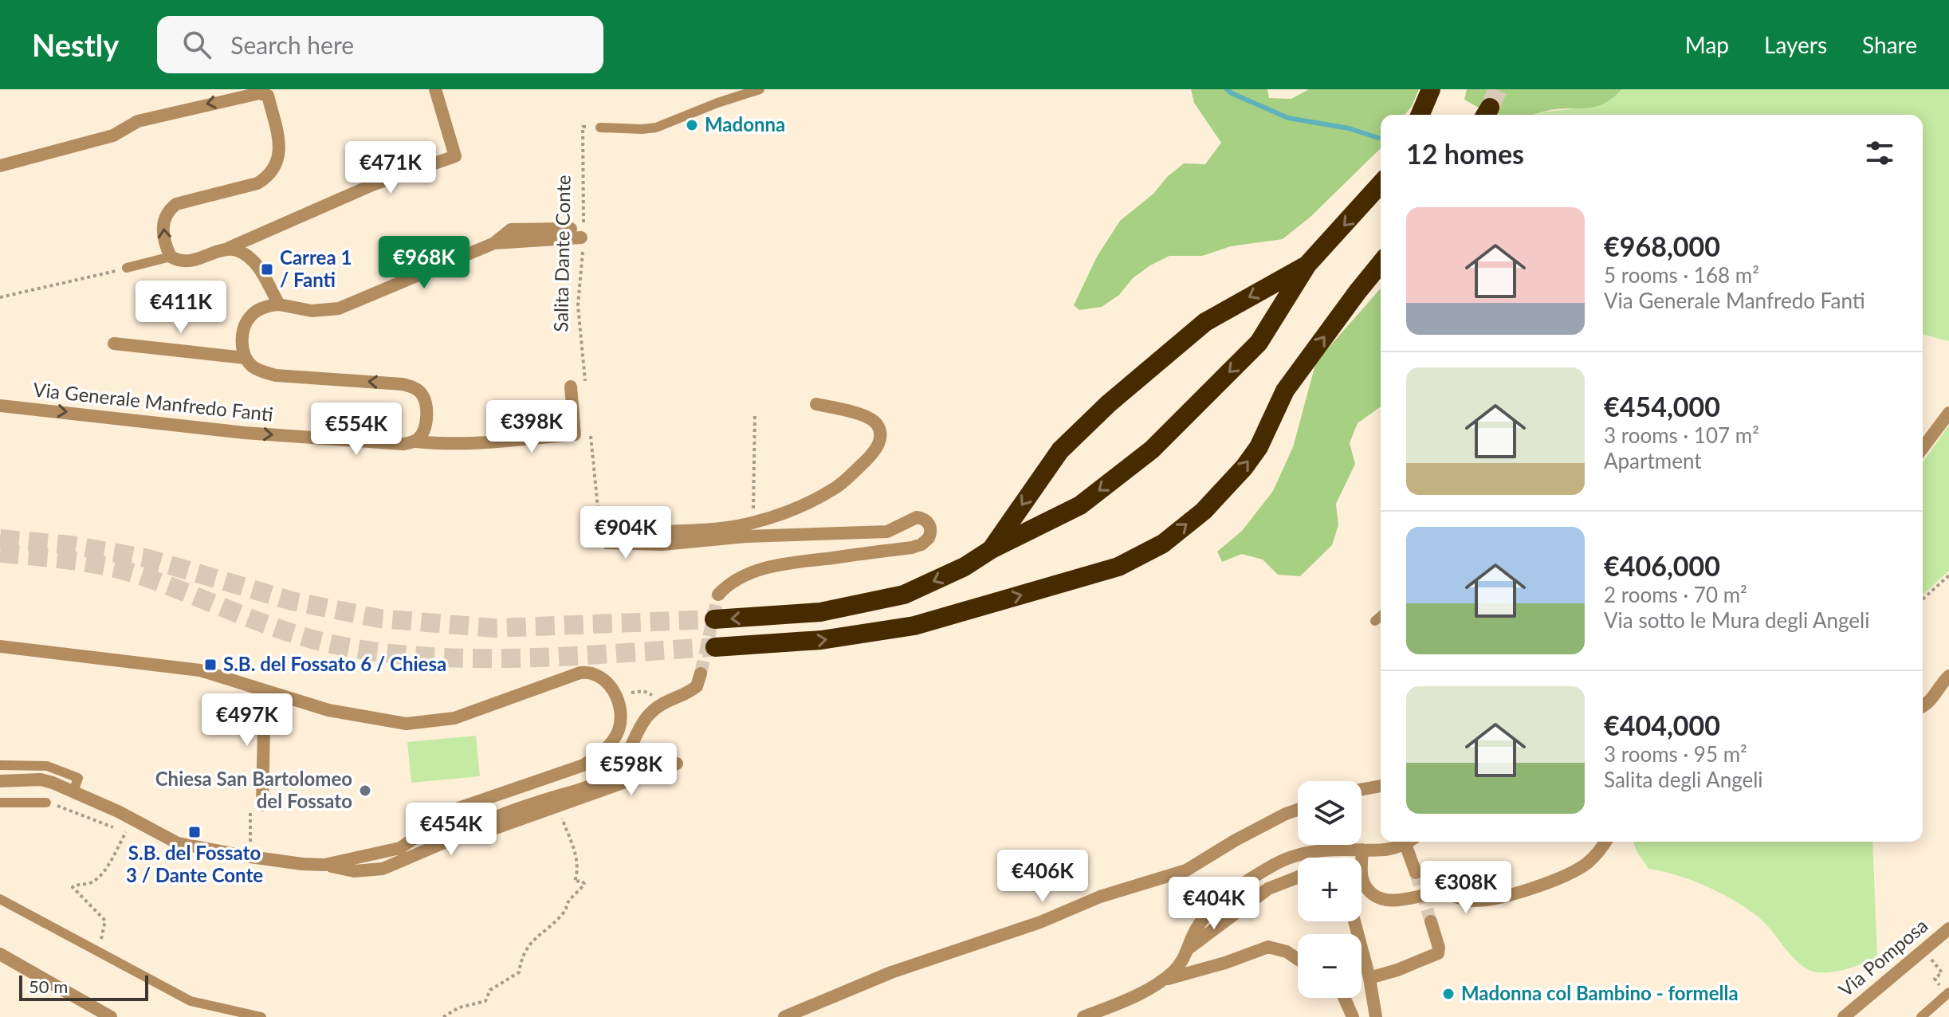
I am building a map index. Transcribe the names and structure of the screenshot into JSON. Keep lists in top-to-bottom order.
{
  "streets": {
    "street": ["Via Generale Manfredo Fanti", "Via Pomposa"],
    "path": ["Salita Dante Conte"]
  },
  "places": {
    "other": ["Madonna", "Chiesa San Bartolomeo del Fossato", "Madonna col Bambino - formella"],
    "transit": ["Carrea 1 / Fanti", "S.B. del Fossato 6 / Chiesa", "S.B. del Fossato 3 / Dante Conte"]
  },
  "scale_bar": "50 m",
  "page": {
    "header": "Nestly",
    "search": "Search here",
    "nav": ["Map", "Layers", "Share"],
    "heading": "12 homes",
    "price": [
      "€471K",
      "€968K",
      "€411K",
      "€398K",
      "€554K",
      "€904K",
      "€497K",
      "€598K",
      "€454K",
      "€406K",
      "€308K",
      "€404K"
    ],
    "list": [
      {
        "name": "€968,000",
        "note": "5 rooms · 168 m² · Via Generale Manfredo Fanti"
      },
      {
        "name": "€454,000",
        "note": "3 rooms · 107 m² · Apartment"
      },
      {
        "name": "€406,000",
        "note": "2 rooms · 70 m² · Via sotto le Mura degli Angeli"
      },
      {
        "name": "€404,000",
        "note": "3 rooms · 95 m² · Salita degli Angeli"
      }
    ],
    "map_buttons": ["+", "−"],
    "scale": "50 m"
  }
}
